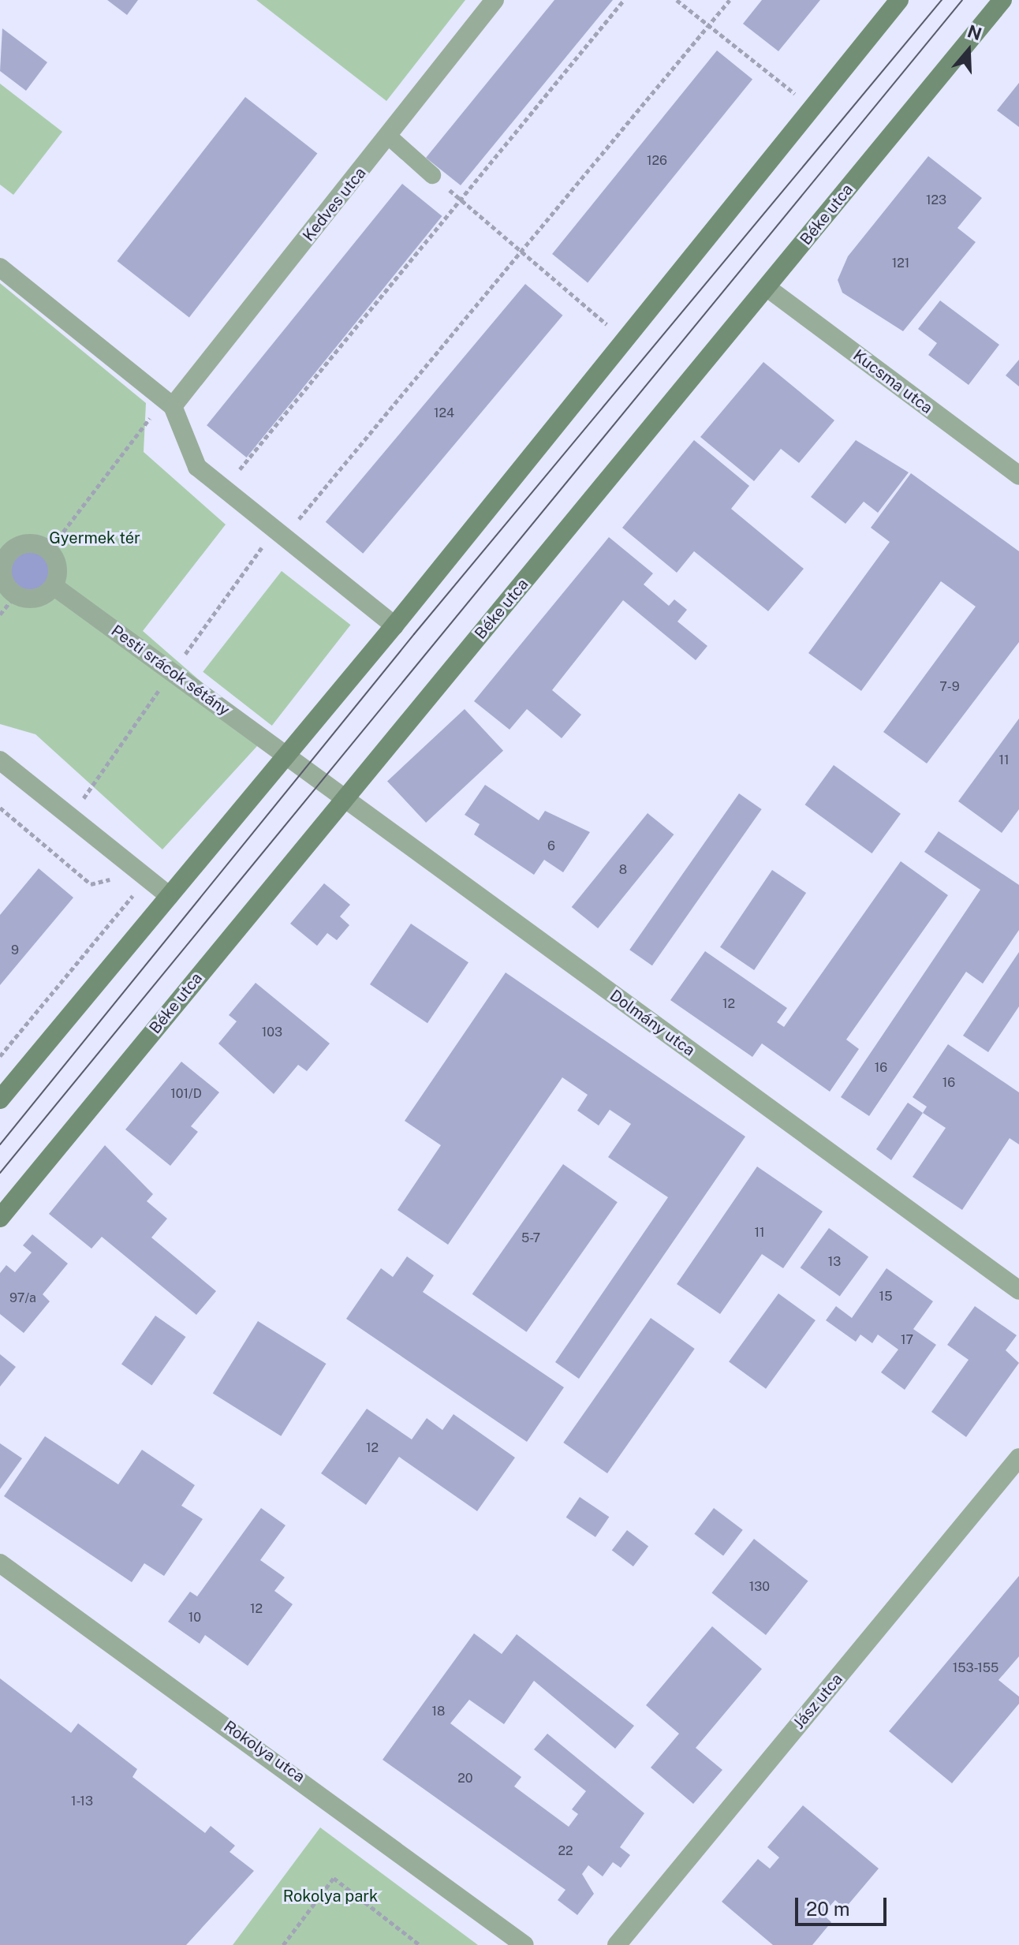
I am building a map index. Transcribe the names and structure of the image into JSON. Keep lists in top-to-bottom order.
{
  "streets": {
    "main road": ["Béke utca"],
    "street": [
      "Kedves utca",
      "Kucsma utca",
      "Pesti srácok sétány",
      "Dolmány utca",
      "Jász utca",
      "Rokolya utca"
    ]
  },
  "crossings": [
    ["Béke utca", "Kucsma utca"],
    ["Béke utca", "Dolmány utca"],
    ["Pesti srácok sétány", "Dolmány utca"]
  ],
  "parks": ["Gyermek tér", "Rokolya park"],
  "house_numbers": [
    "126",
    "123",
    "121",
    "124",
    "7-9",
    "11",
    "6",
    "8",
    "9",
    "12",
    "103",
    "16",
    "16",
    "101/D",
    "11",
    "5-7",
    "13",
    "15",
    "97/a",
    "17",
    "12",
    "130",
    "12",
    "10",
    "153-155",
    "18",
    "20",
    "1-13",
    "22"
  ],
  "scale_bar": "20 m",
  "north": "top"
}
